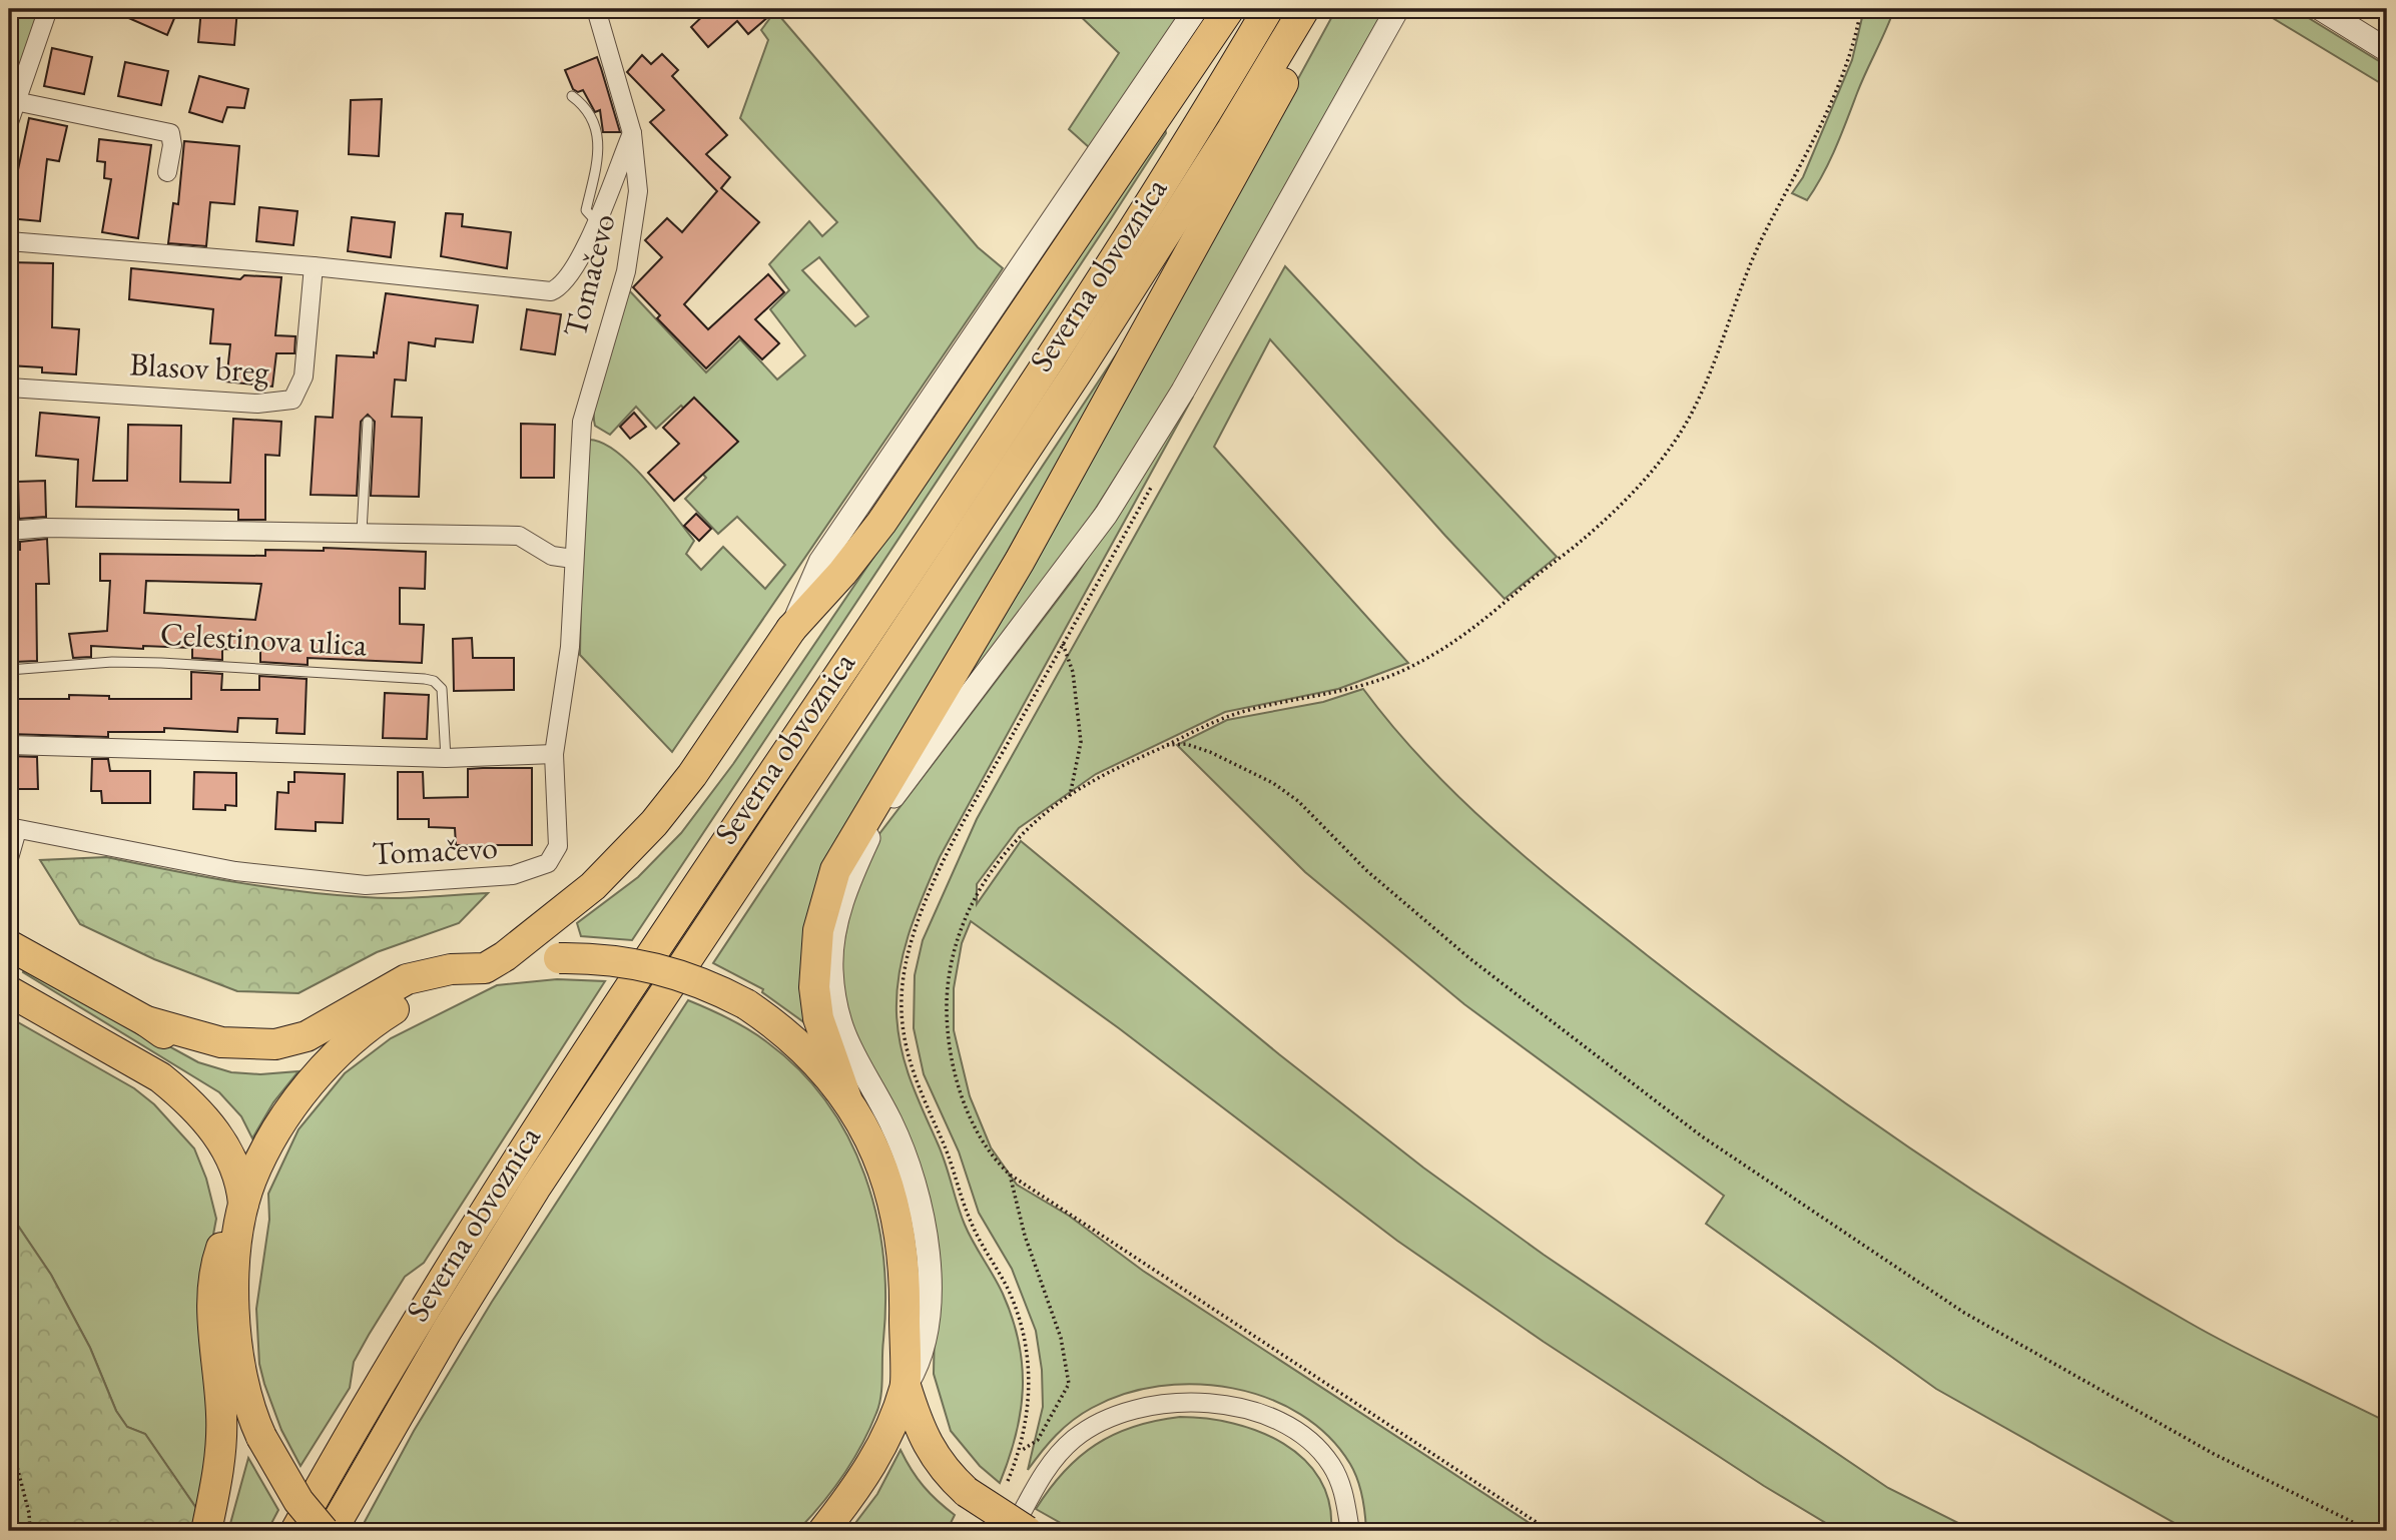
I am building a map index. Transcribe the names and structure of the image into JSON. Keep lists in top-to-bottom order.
{
  "streets": {
    "main road": ["Severna obvoznica"],
    "street": ["Tomačevo", "Blasov breg"],
    "lane": ["Celestinova ulica"]
  }
}
